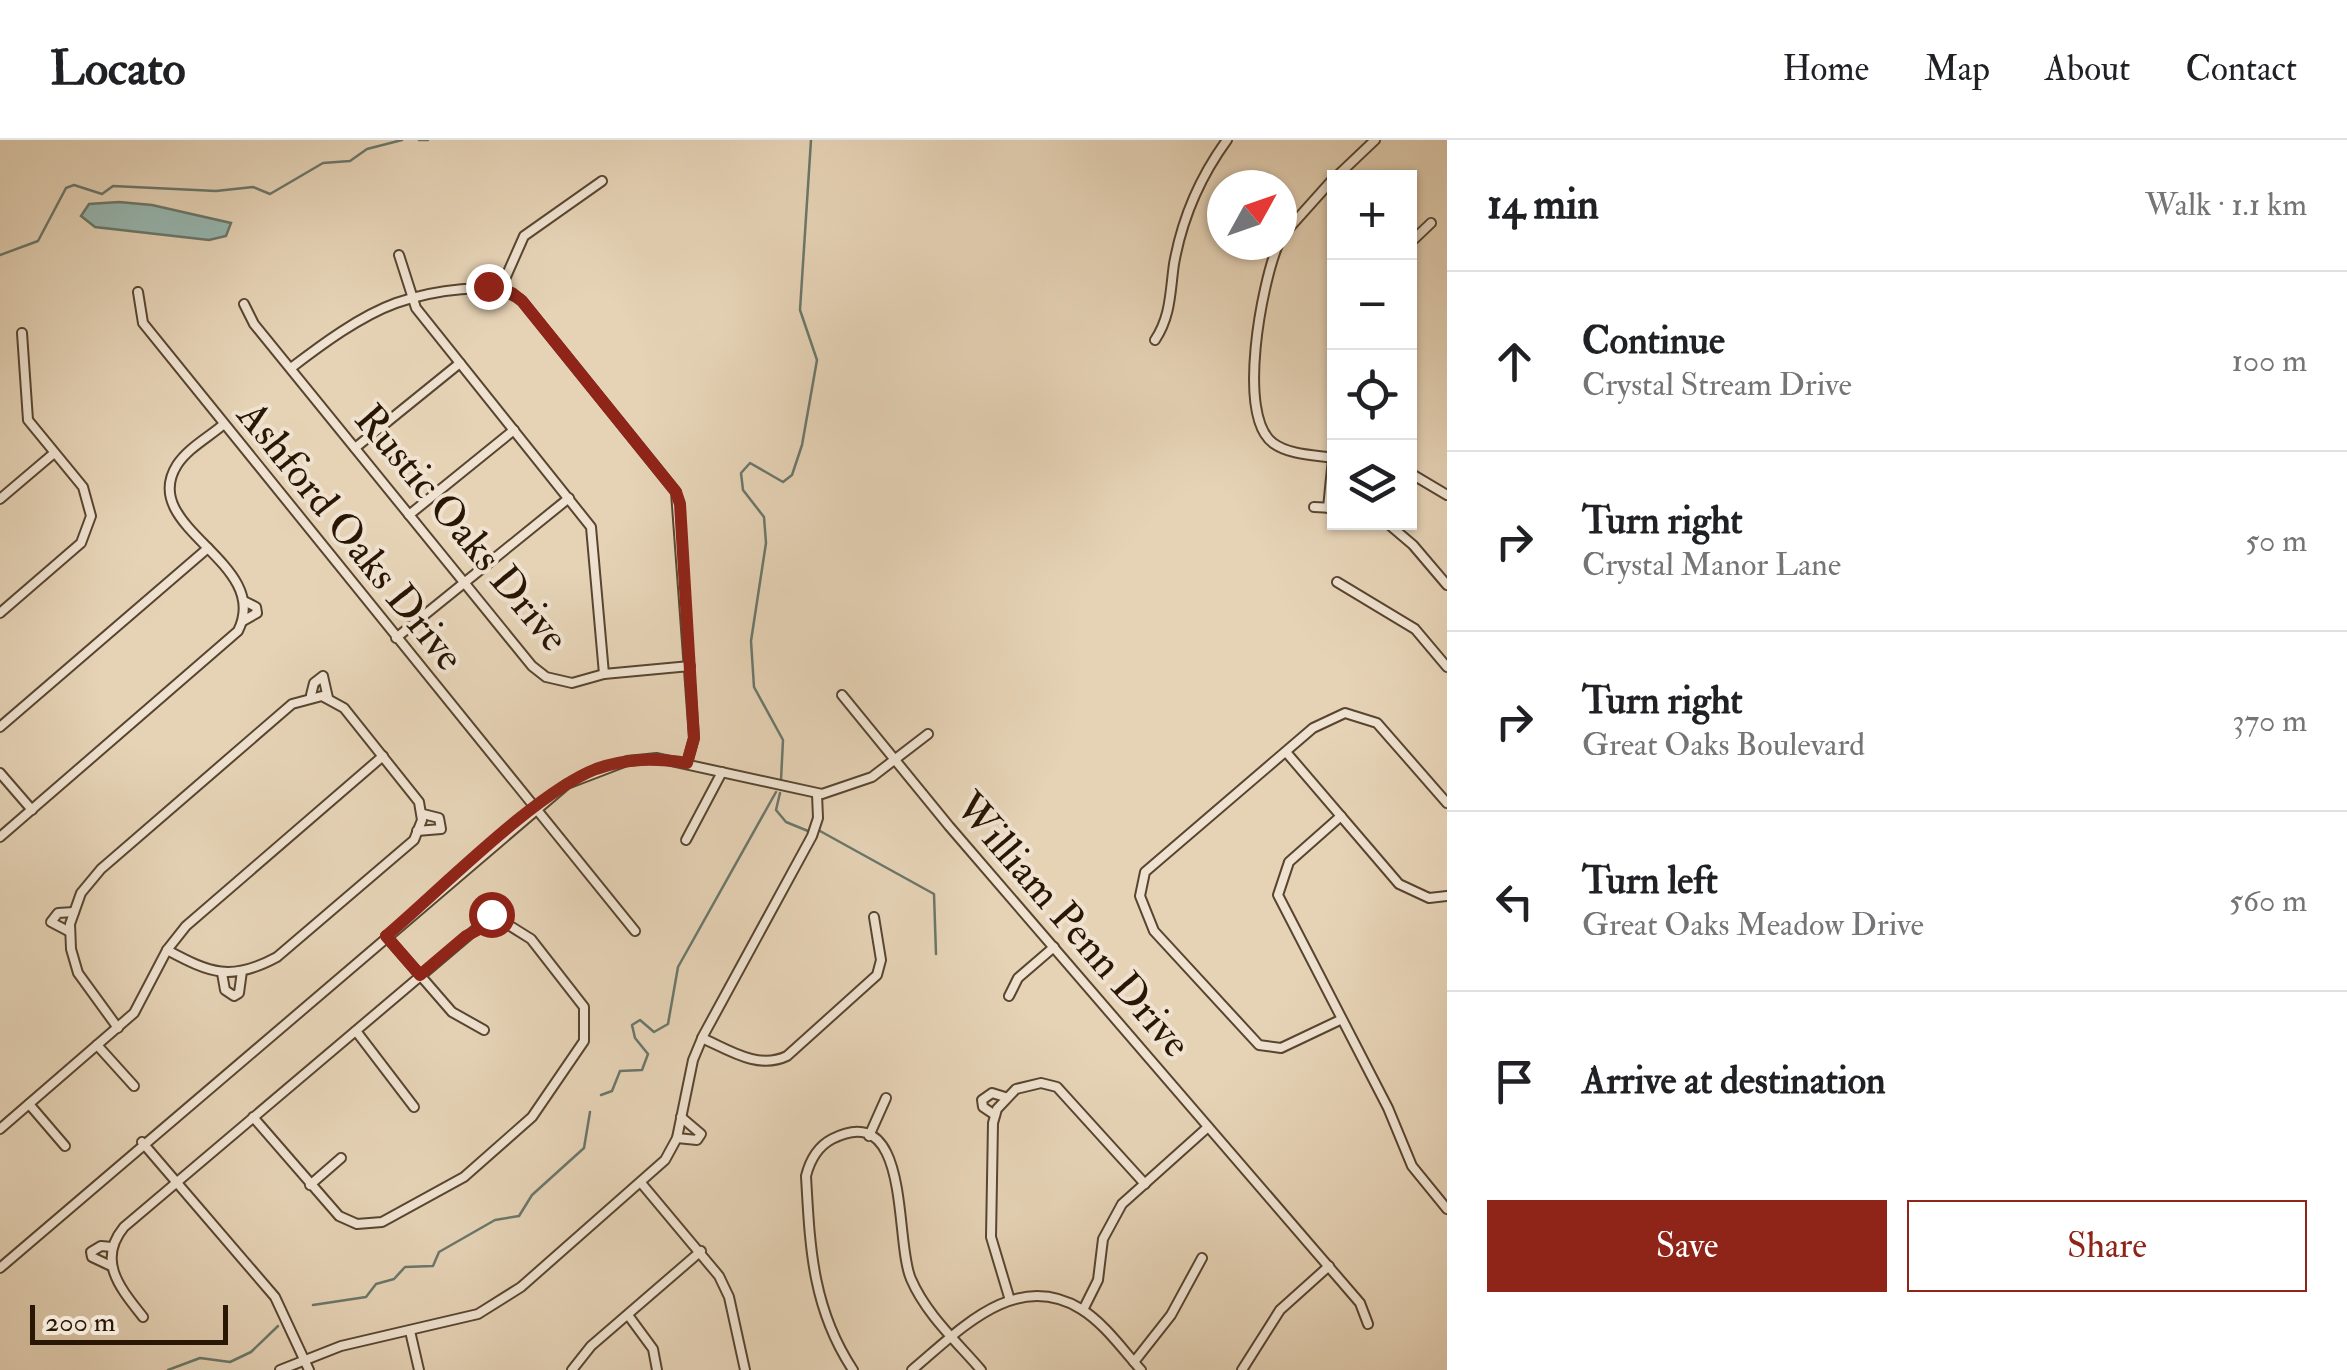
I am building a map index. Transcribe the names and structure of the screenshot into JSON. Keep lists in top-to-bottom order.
{
  "streets": {
    "street": ["Rustic Oaks Drive", "Ashford Oaks Drive", "William Penn Drive"]
  },
  "scale_bar": "200 m",
  "north": "top right",
  "page": {
    "header": "Locato",
    "nav": [
      "Home",
      "Map",
      "About",
      "Contact"
    ],
    "heading": ["14 min", "Walk · 1.1 km"],
    "map_buttons": ["+", "−"],
    "list": [
      ["Continue", "Crystal Stream Drive", "100 m"],
      ["Turn right", "Crystal Manor Lane", "50 m"],
      ["Turn right", "Great Oaks Boulevard", "370 m"],
      ["Turn left", "Great Oaks Meadow Drive", "560 m"],
      "Arrive at destination"
    ],
    "buttons": ["Save", "Share"],
    "scale": "200 m"
  }
}
